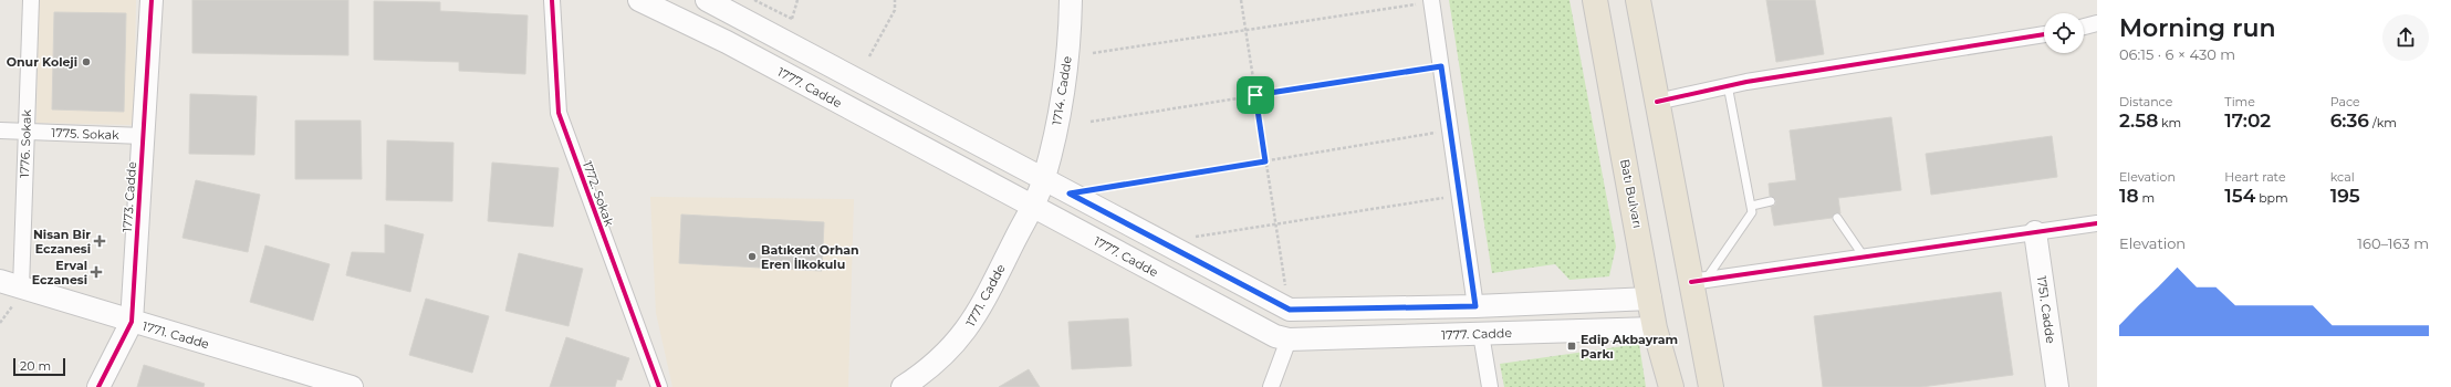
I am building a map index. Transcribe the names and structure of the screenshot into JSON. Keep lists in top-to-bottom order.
{
  "streets": {
    "main road": [
      "1777. Cadde",
      "1714. Cadde",
      "Batı Bulvarı",
      "1773. Cadde",
      "1771. Cadde",
      "1751. Cadde"
    ],
    "street": ["1775. Sokak", "1776. Sokak", "1772. Sokak"]
  },
  "crossings": [
    ["1777. Cadde", "1714. Cadde"],
    ["1777. Cadde", "Batı Bulvarı"],
    ["1777. Cadde", "1771. Cadde"],
    ["1714. Cadde", "1771. Cadde"],
    ["1775. Sokak", "1776. Sokak"],
    ["1775. Sokak", "1773. Cadde"],
    ["1776. Sokak", "1771. Cadde"],
    ["1773. Cadde", "1771. Cadde"]
  ],
  "places": {
    "other": ["Onur Koleji", "Batıkent Orhan Eren İlkokulu"],
    "health": ["Nisan Bir Eczanesi", "Erval Eczanesi"],
    "transit": ["Edip Akbayram Parkı"]
  },
  "scale_bar": "20 m",
  "page": {
    "heading": ["Morning run", "06:15 · 6 × 430 m"],
    "stats": [
      ["Distance", "2.58 km"],
      ["Time", "17:02"],
      ["Pace", "6:36 /km"],
      ["Elevation", "18 m"],
      ["Heart rate", "154 bpm"],
      ["kcal", "195"]
    ],
    "chart": ["Elevation", "160–163 m"],
    "scale": "20 m"
  }
}
